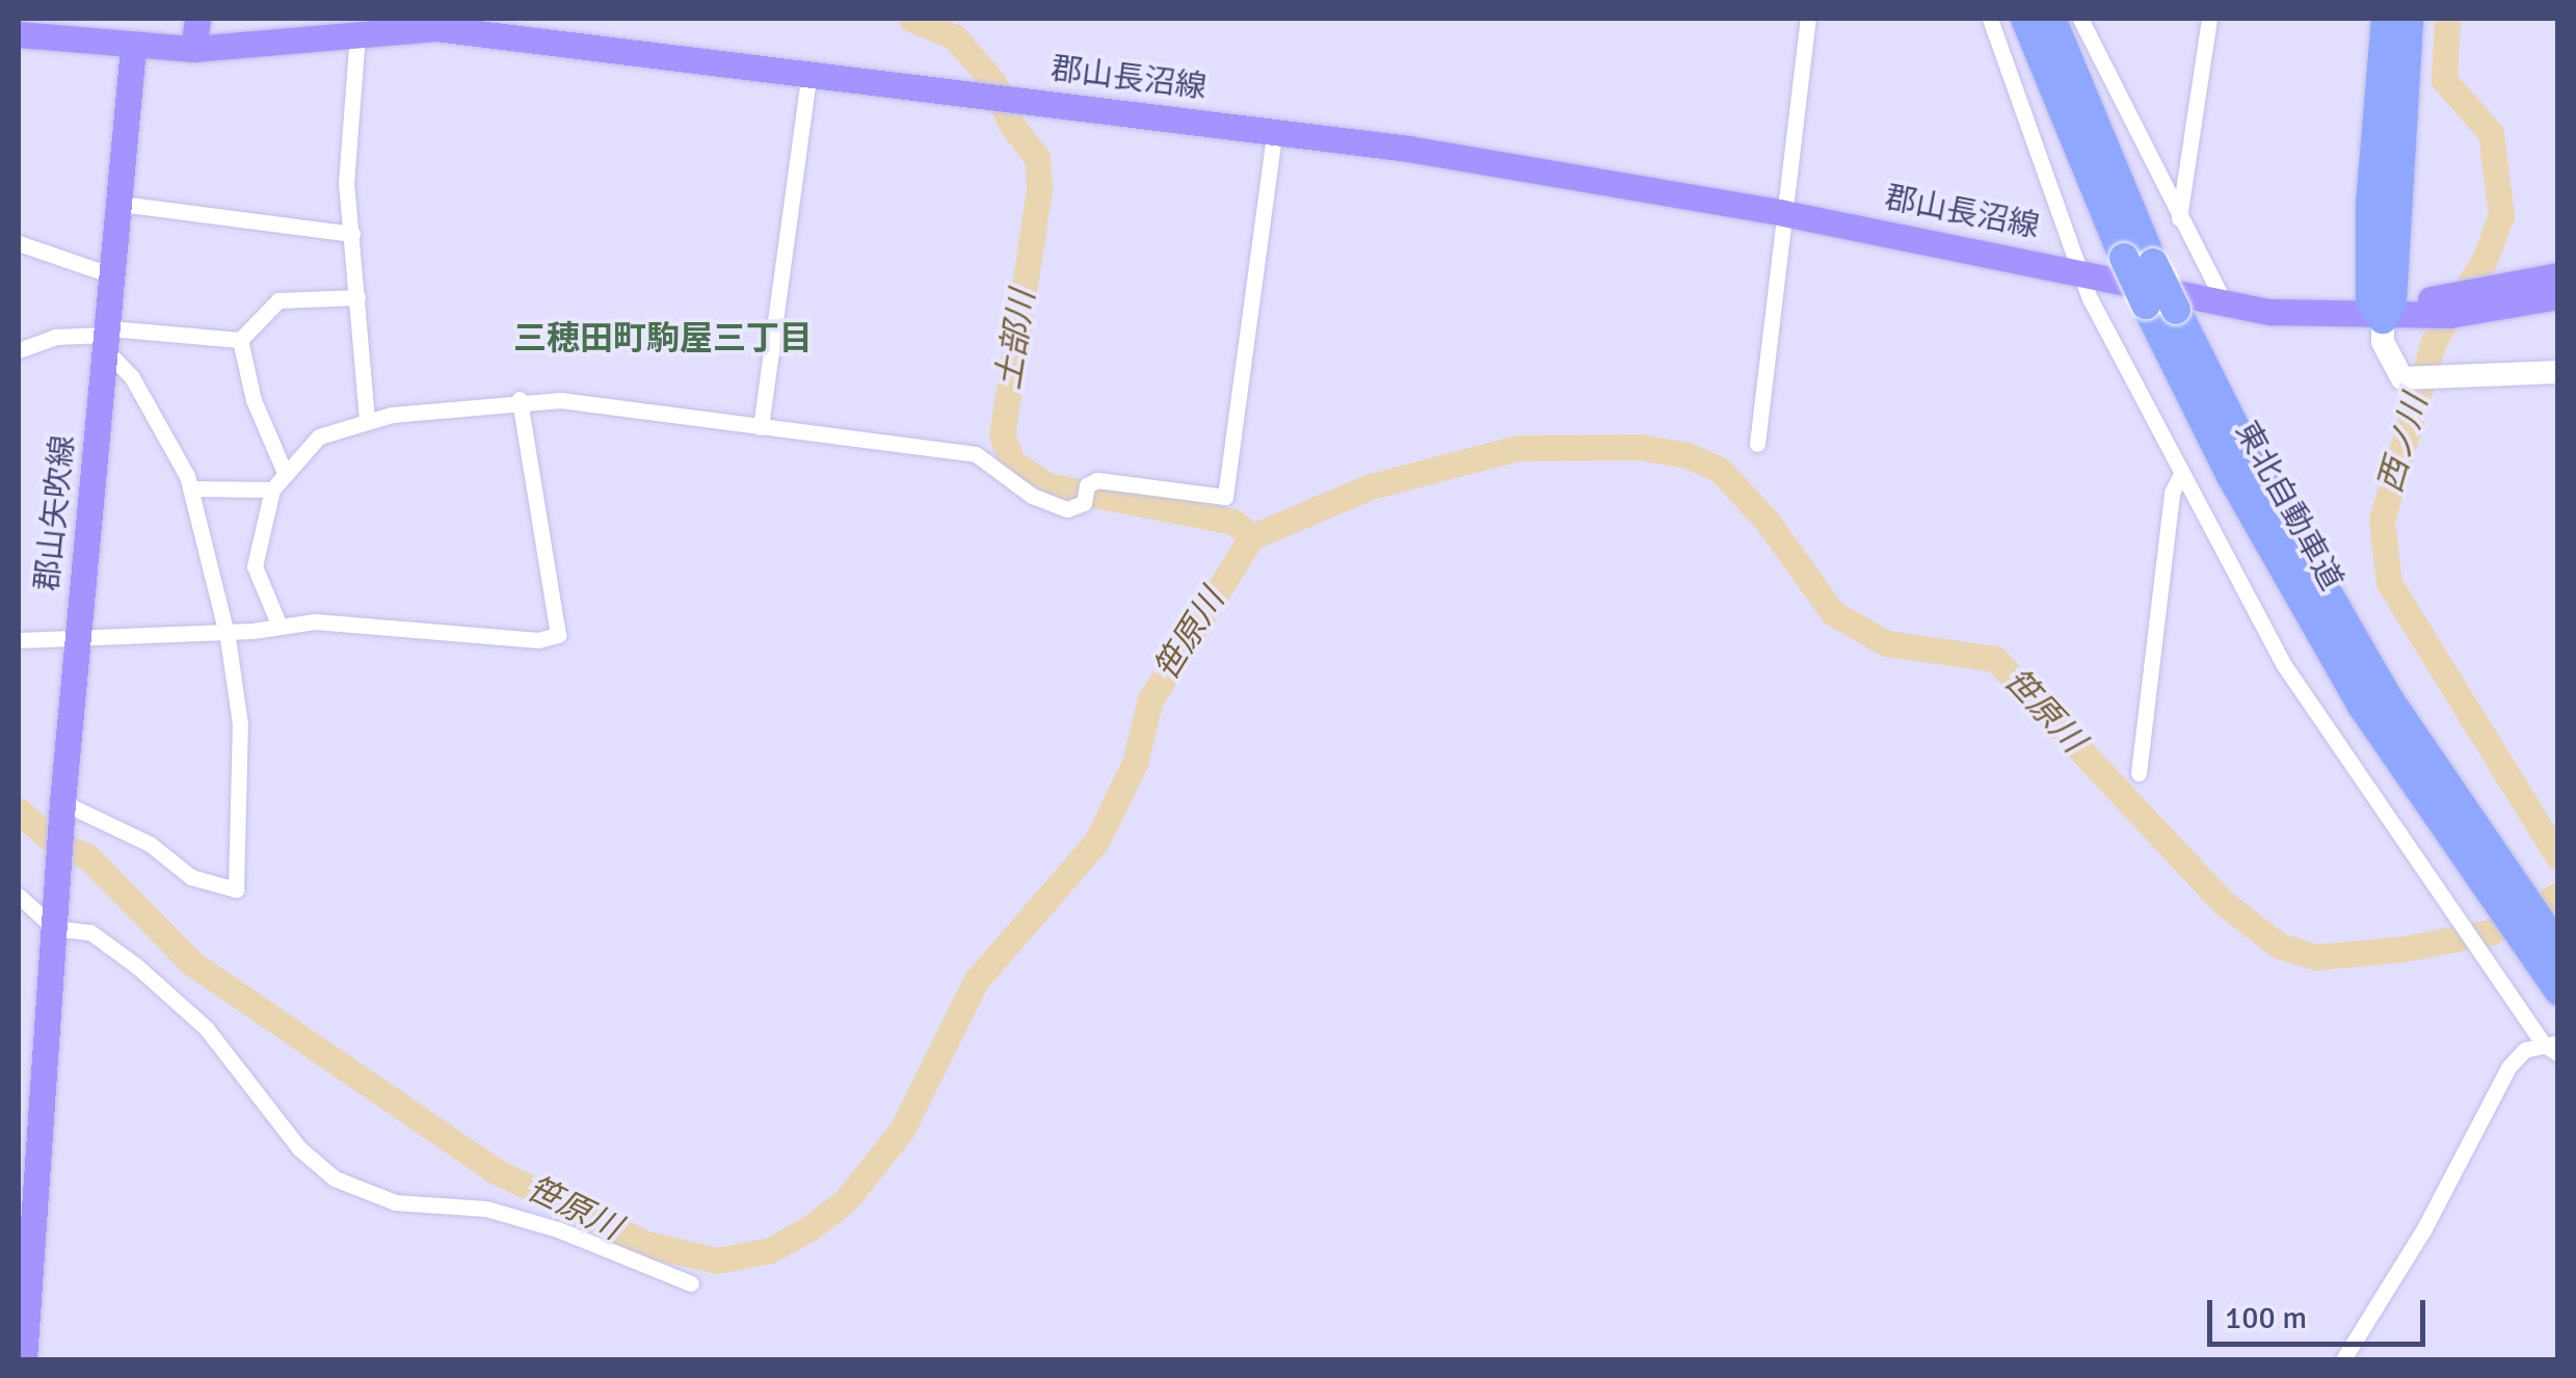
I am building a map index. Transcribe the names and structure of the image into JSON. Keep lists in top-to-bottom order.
{
  "streets": {
    "highway": ["東北自動車道"],
    "main road": ["郡山長沼線", "郡山矢吹線"]
  },
  "crossings": [
    ["郡山長沼線", "郡山矢吹線"]
  ],
  "districts": ["三穂田町駒屋三丁目"],
  "water": ["土部川", "西ノ川", "笹原川"],
  "scale_bar": "100 m"
}
